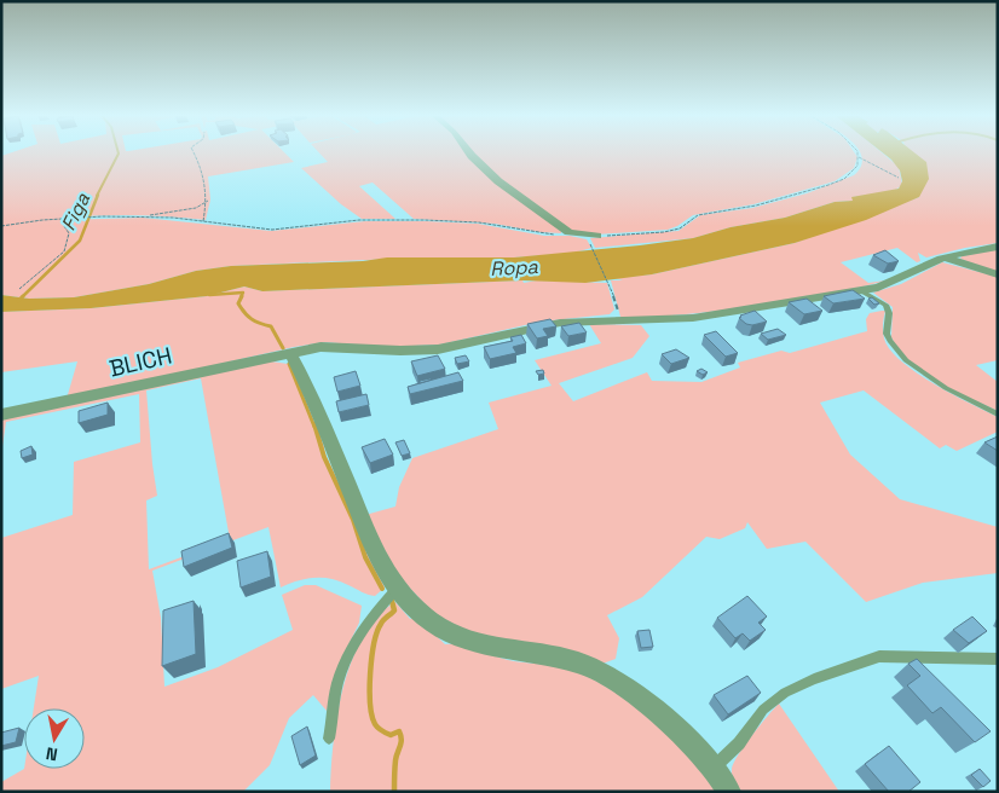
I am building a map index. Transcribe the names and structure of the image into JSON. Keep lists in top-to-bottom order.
{
  "streets": {
    "street": ["BLICH"]
  },
  "water": ["Figa", "Ropa"],
  "north": "bottom"
}
